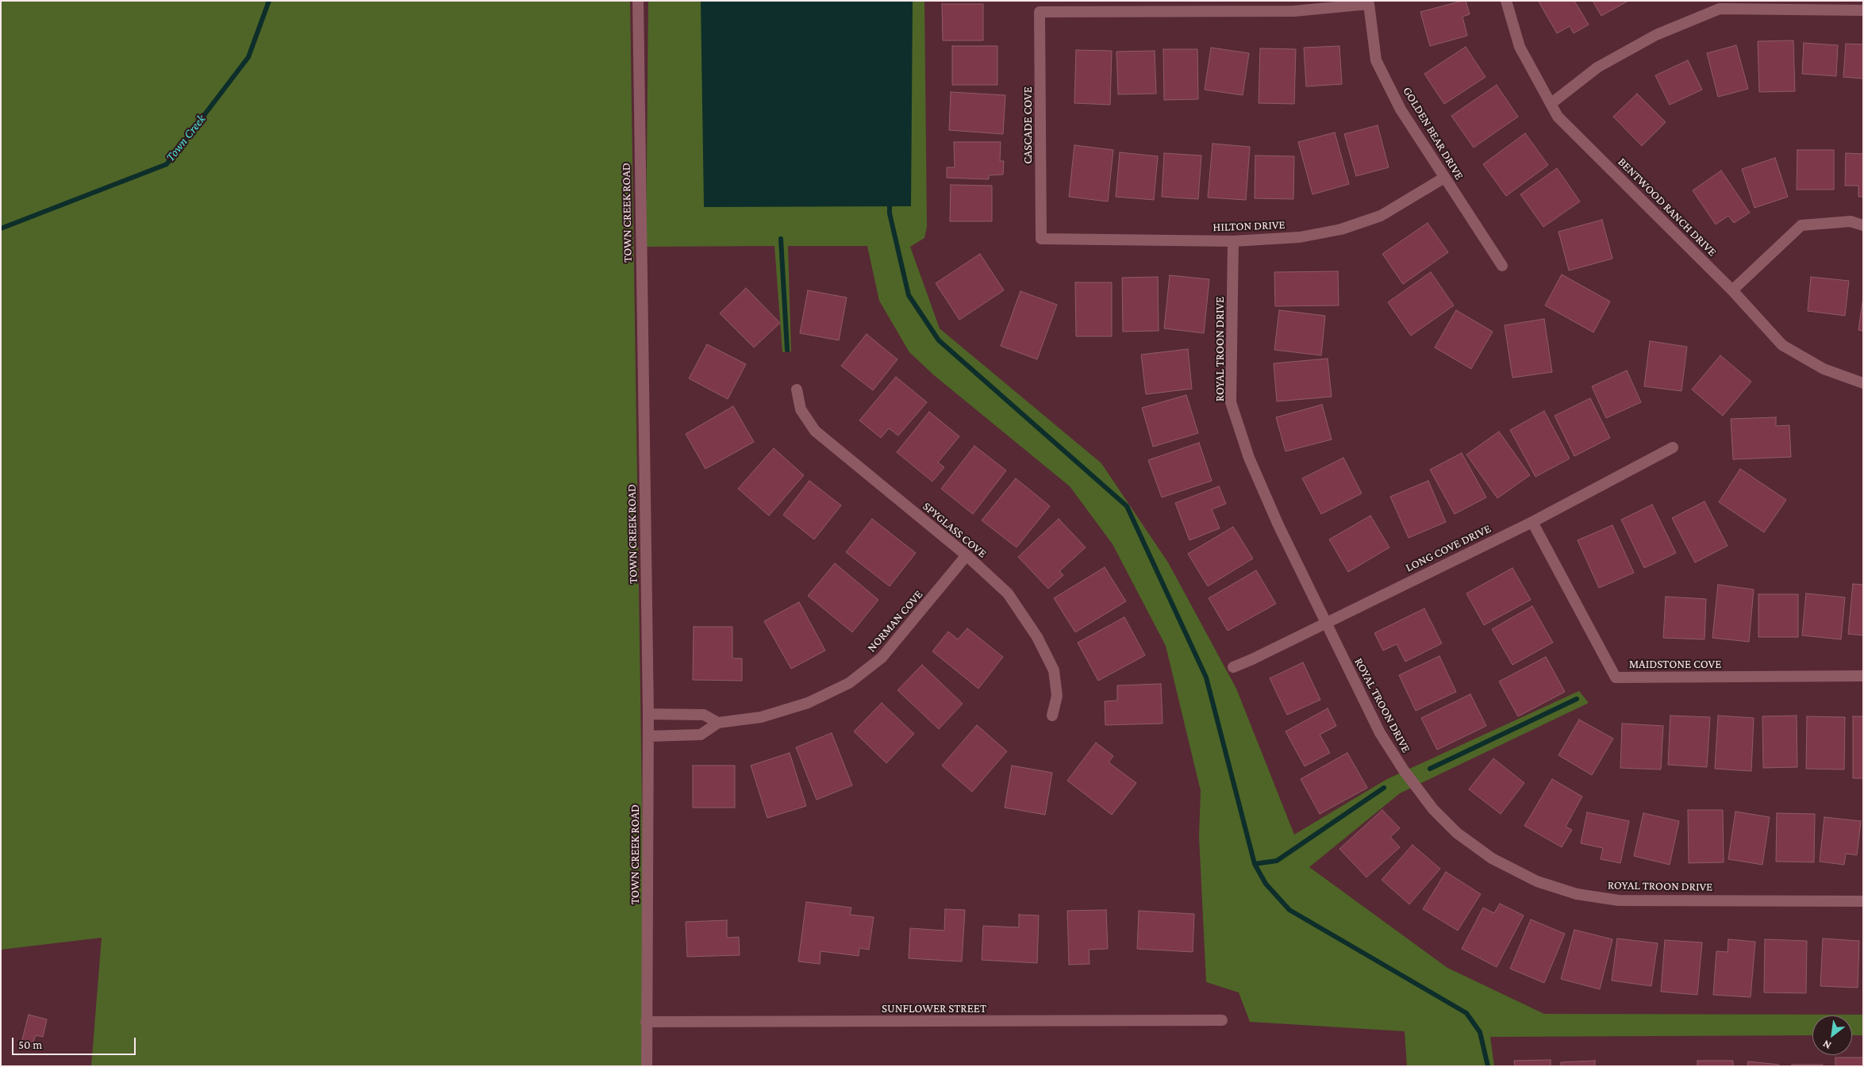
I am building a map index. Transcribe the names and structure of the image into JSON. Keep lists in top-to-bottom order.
{
  "streets": {
    "street": [
      "CASCADE COVE",
      "GOLDEN BEAR DRIVE",
      "BENTWOOD RANCH DRIVE",
      "TOWN CREEK ROAD",
      "HILTON DRIVE",
      "ROYAL TROON DRIVE",
      "SPYGLASS COVE",
      "LONG COVE DRIVE",
      "NORMAN COVE",
      "MAIDSTONE COVE",
      "SUNFLOWER STREET"
    ]
  },
  "crossings": [
    ["CASCADE COVE", "HILTON DRIVE"],
    ["GOLDEN BEAR DRIVE", "HILTON DRIVE"],
    ["TOWN CREEK ROAD", "NORMAN COVE"],
    ["TOWN CREEK ROAD", "SUNFLOWER STREET"],
    ["HILTON DRIVE", "ROYAL TROON DRIVE"],
    ["ROYAL TROON DRIVE", "LONG COVE DRIVE"],
    ["SPYGLASS COVE", "NORMAN COVE"],
    ["LONG COVE DRIVE", "MAIDSTONE COVE"]
  ],
  "water": ["Town Creek"],
  "scale_bar": "50 m",
  "north": "bottom left"
}
